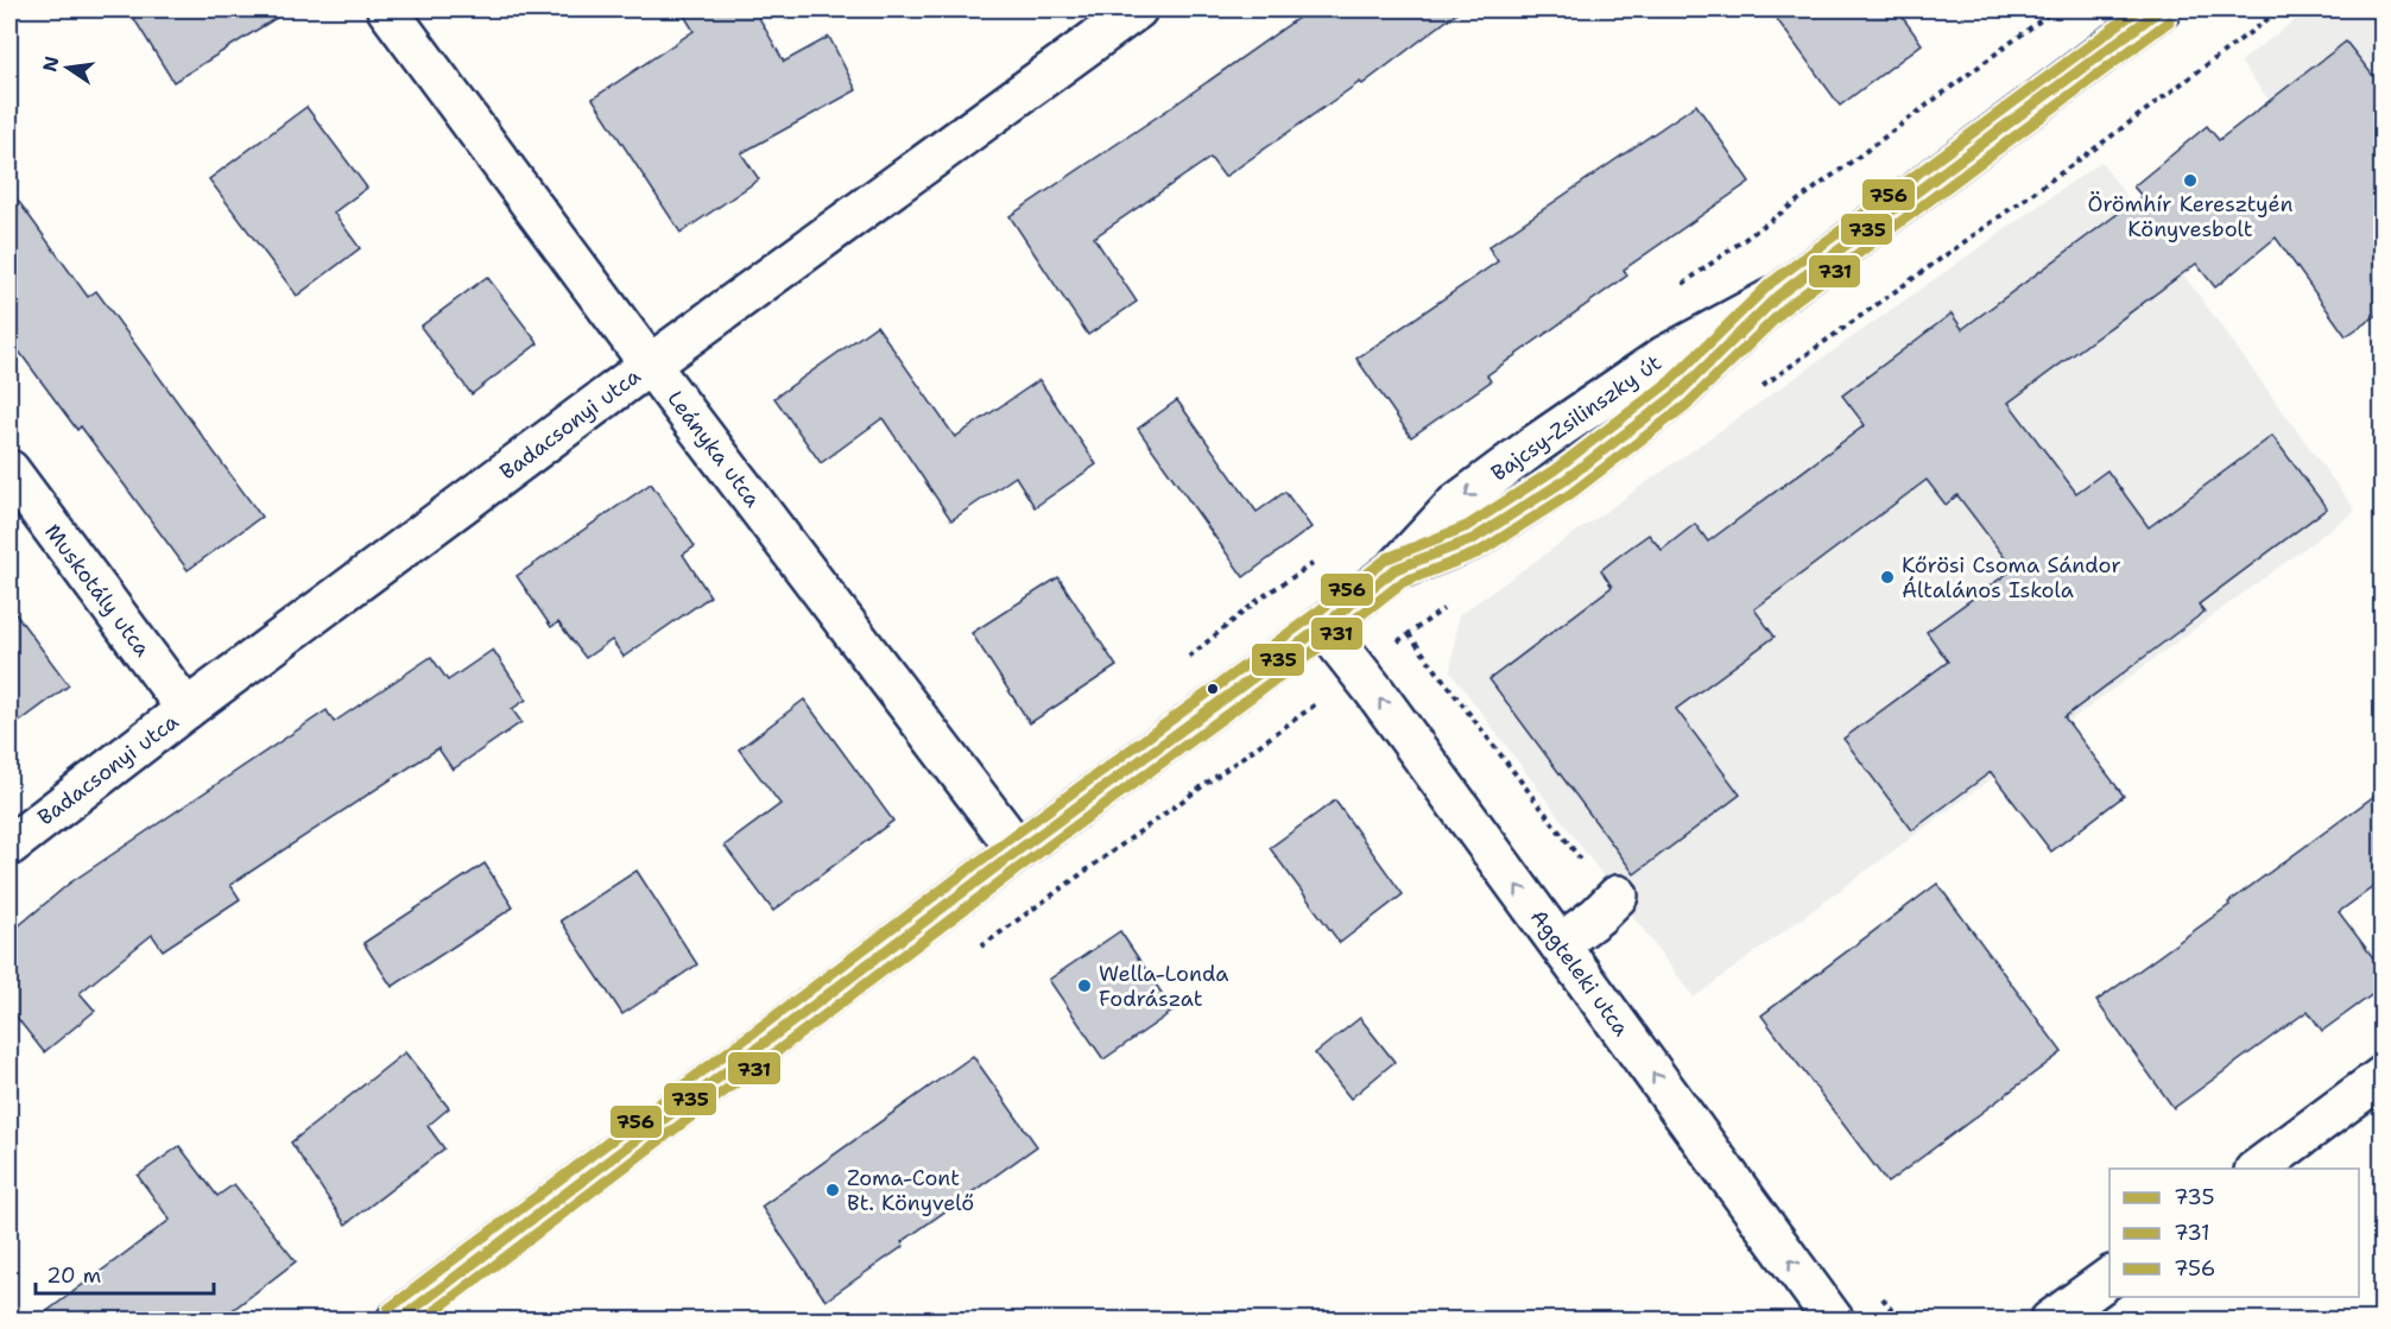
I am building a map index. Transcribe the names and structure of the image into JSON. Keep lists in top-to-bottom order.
{
  "streets": {
    "street": [
      "Bajcsy-Zsilinszky út",
      "Badacsonyi utca",
      "Leányka utca",
      "Muskotály utca",
      "Aggteleki utca"
    ]
  },
  "crossings": [
    ["Bajcsy-Zsilinszky út", "Leányka utca"],
    ["Bajcsy-Zsilinszky út", "Aggteleki utca"],
    ["Badacsonyi utca", "Leányka utca"],
    ["Badacsonyi utca", "Muskotály utca"]
  ],
  "one_way": ["Aggteleki utca"],
  "places": [
    "Örömhír Keresztyén Könyvesbolt",
    "Kőrösi Csoma Sándor Általános Iskola",
    "Wella-Londa Fodrászat",
    "Zoma-Cont Bt. Könyvelő"
  ],
  "lines": ["transit line 735", "transit line 756", "transit line 731"],
  "legend": ["735", "731", "756"],
  "scale_bar": "20 m",
  "north": "left"
}
